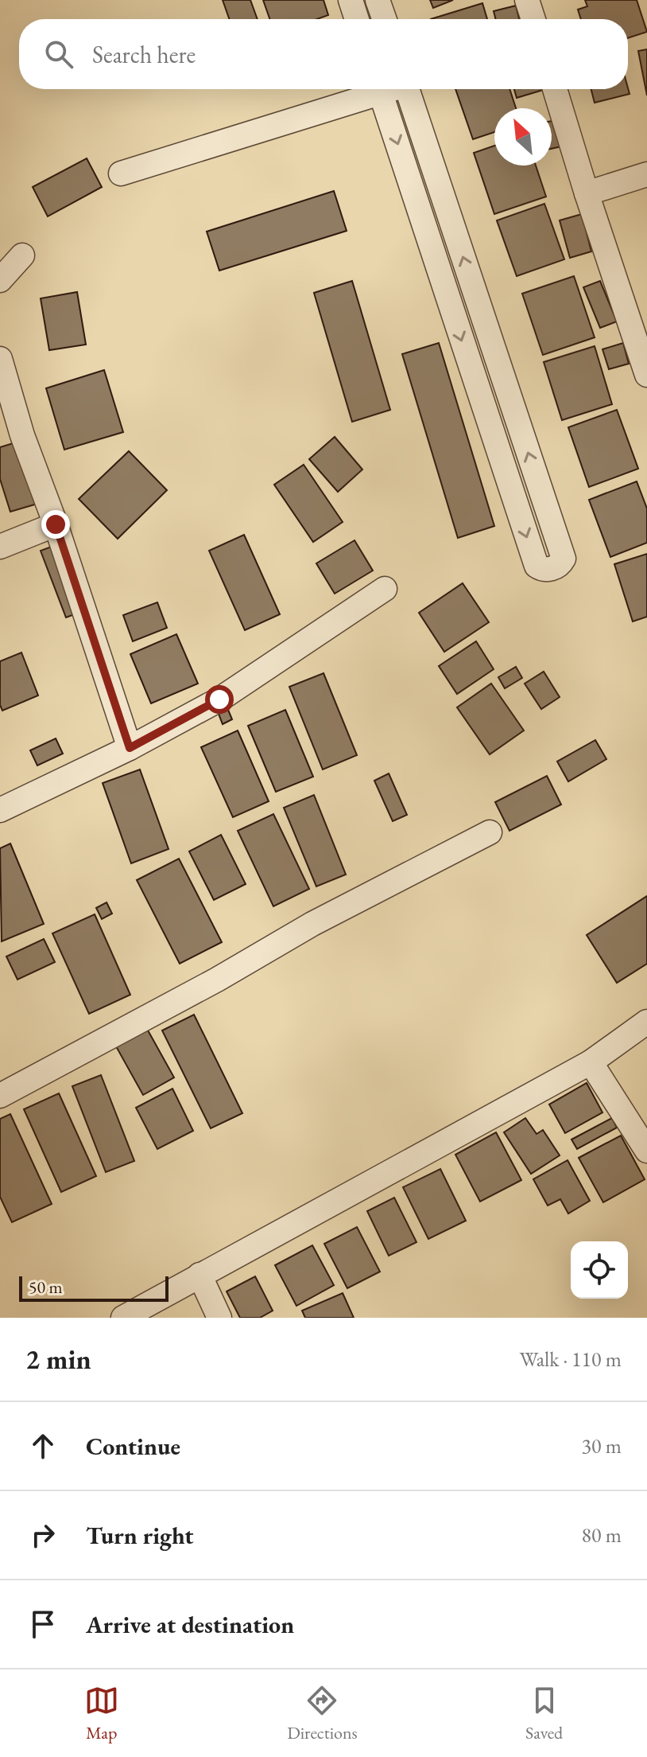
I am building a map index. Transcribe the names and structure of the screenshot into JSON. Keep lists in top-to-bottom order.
{
  "scale_bar": "50 m",
  "north": "top left",
  "page": {
    "search": "Search here",
    "scale": "50 m",
    "heading": ["2 min", "Walk · 110 m"],
    "list": [
      ["Continue", "30 m"],
      ["Turn right", "80 m"],
      "Arrive at destination"
    ],
    "nav": ["Map", "Directions", "Saved"]
  }
}
